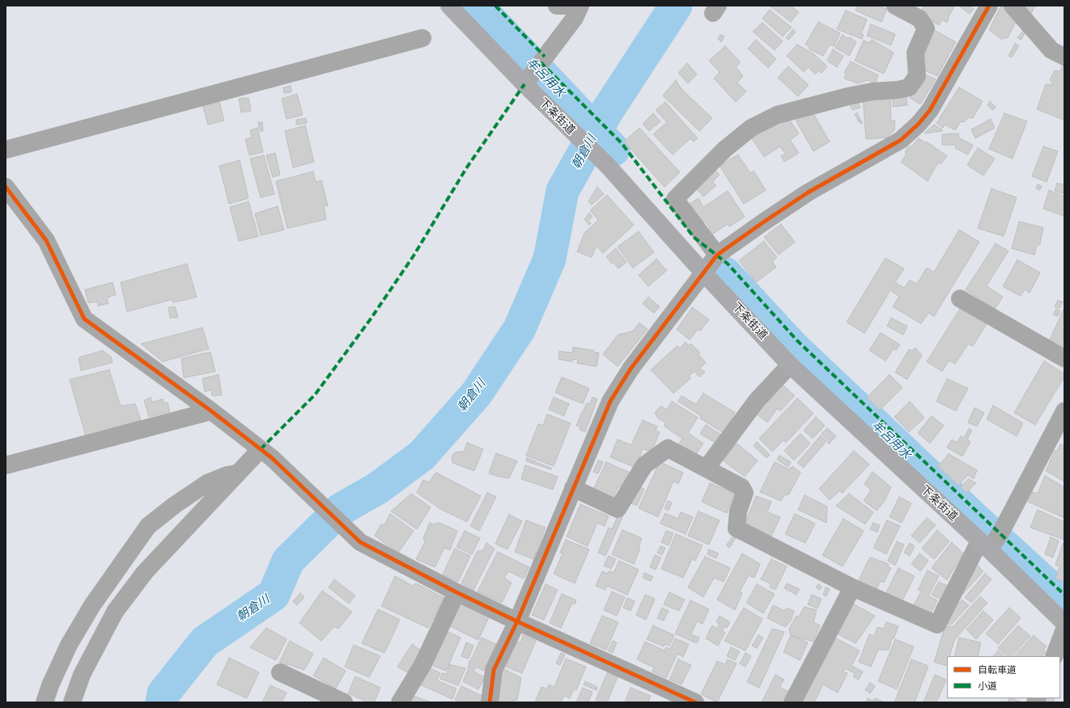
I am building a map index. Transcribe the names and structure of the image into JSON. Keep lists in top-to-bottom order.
{
  "streets": {
    "main road": ["下条街道"]
  },
  "water": ["牟呂用水", "朝倉川"],
  "legend": ["自転車道", "小道"]
}
